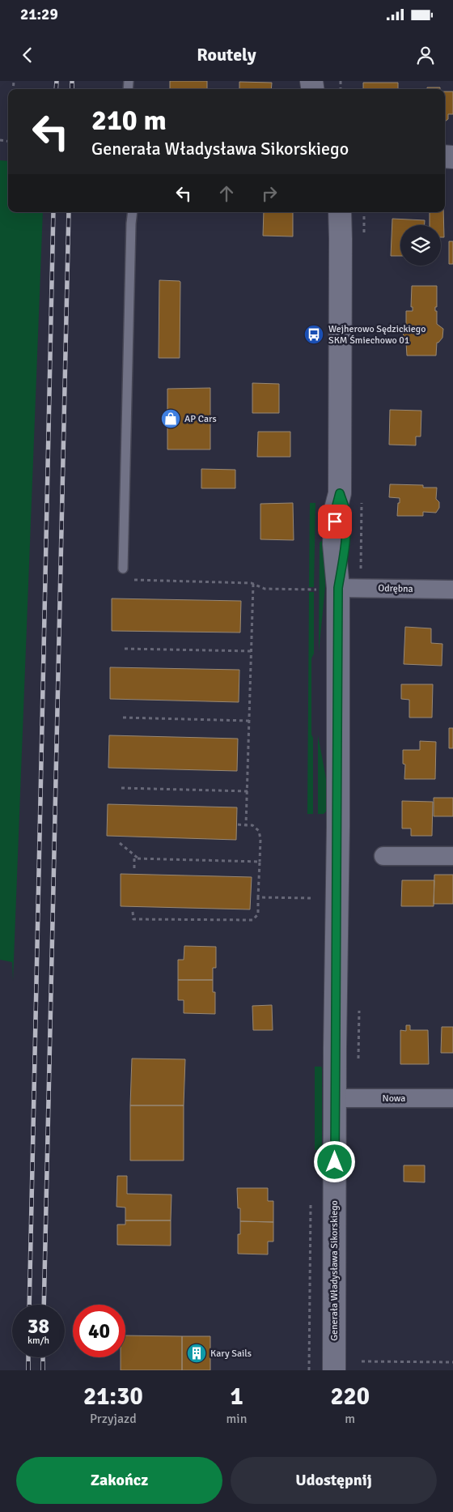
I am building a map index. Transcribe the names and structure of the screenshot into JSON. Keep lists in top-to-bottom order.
{
  "streets": {
    "street": ["Odrębna", "Nowa", "Generała Władysława Sikorskiego"]
  },
  "crossings": [
    ["Odrębna", "Generała Władysława Sikorskiego"],
    ["Nowa", "Generała Władysława Sikorskiego"]
  ],
  "places": {
    "bus stop": ["Wejherowo Sędzickiego SKM Śmiechowo 01"],
    "shop": ["AP Cars"],
    "building": ["Kary Sails"]
  },
  "page": {
    "status": "21:29",
    "header": "Routely",
    "turn": ["210 m", "Generała Władysława Sikorskiego"],
    "speed": "38 km/h",
    "limit": "40",
    "eta": [
      "21:30",
      "Przyjazd",
      "1",
      "min",
      "220",
      "m"
    ],
    "buttons": ["Zakończ", "Udostępnij"]
  }
}
